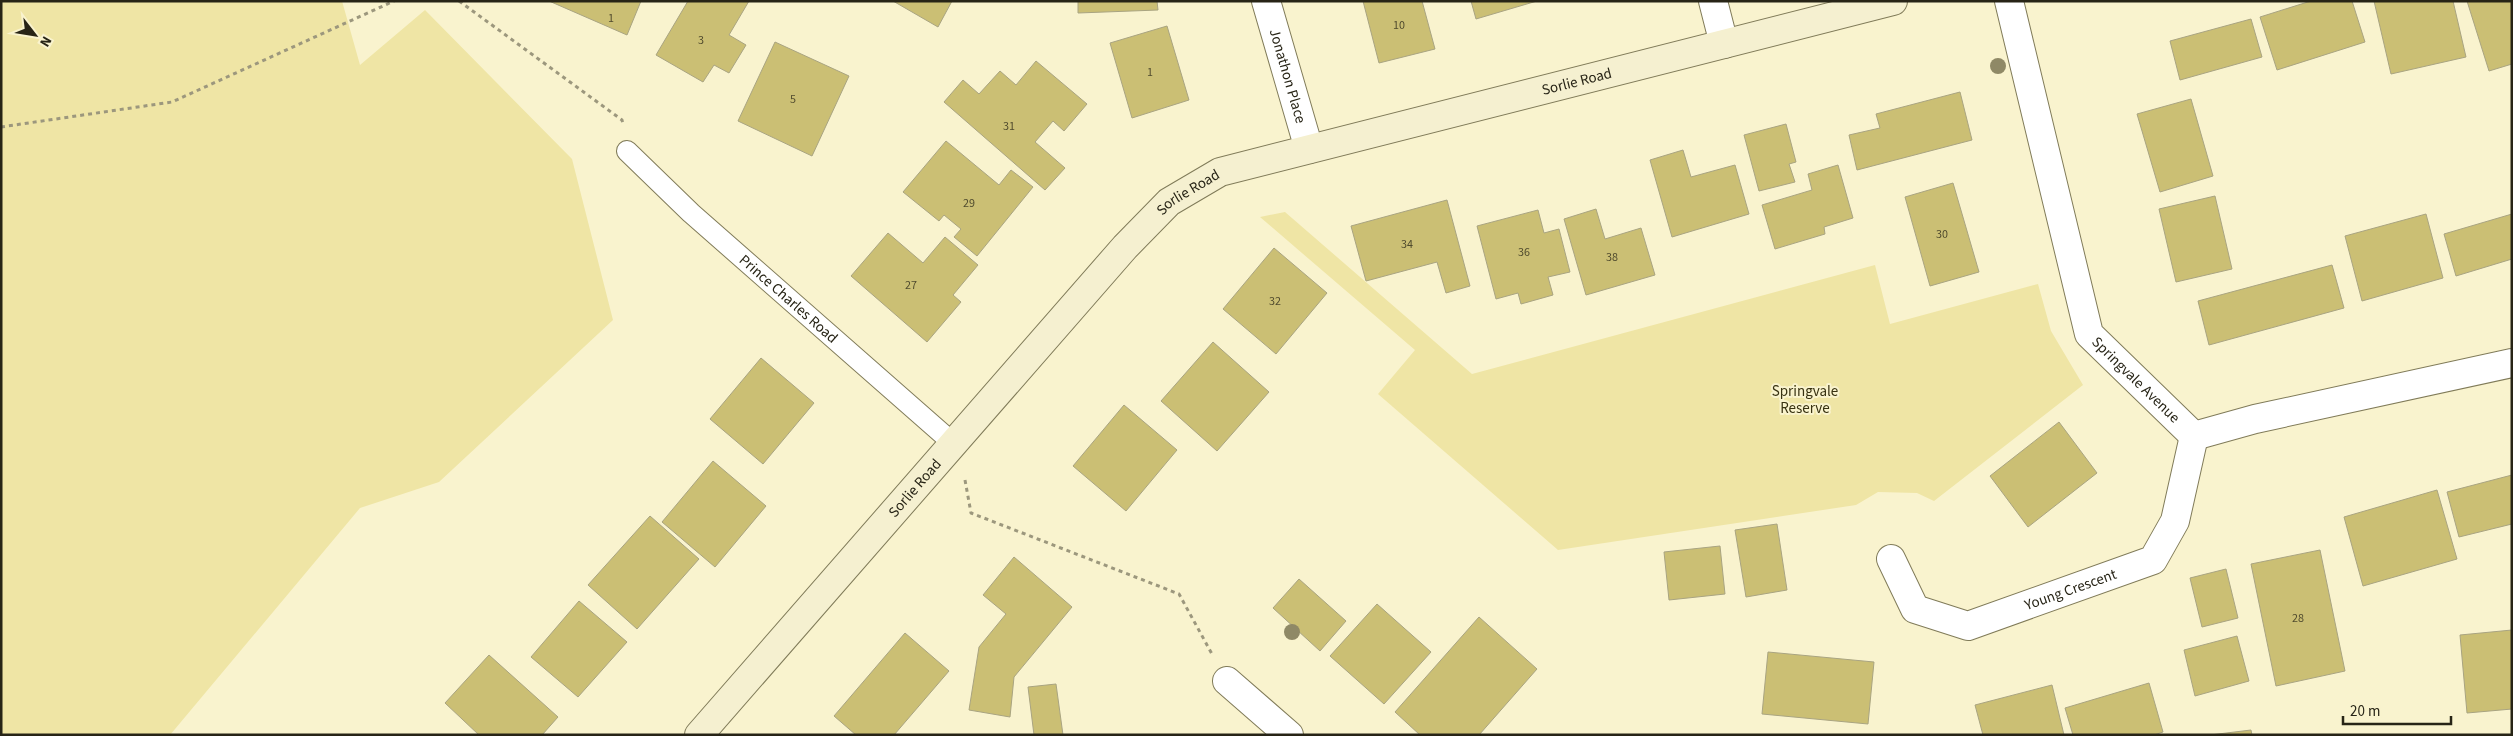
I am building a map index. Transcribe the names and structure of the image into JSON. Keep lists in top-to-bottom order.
{
  "streets": {
    "street": [
      "Jonathon Place",
      "Sorlie Road",
      "Springvale Avenue",
      "Young Crescent"
    ],
    "lane": ["Prince Charles Road"]
  },
  "crossings": [
    ["Jonathon Place", "Sorlie Road"],
    ["Sorlie Road", "Prince Charles Road"],
    ["Springvale Avenue", "Young Crescent"]
  ],
  "parks": ["Springvale Reserve"],
  "house_numbers": [
    "1",
    "10",
    "3",
    "1",
    "5",
    "31",
    "29",
    "30",
    "34",
    "36",
    "38",
    "27",
    "32",
    "28"
  ],
  "scale_bar": "20 m",
  "north": "bottom right"
}
